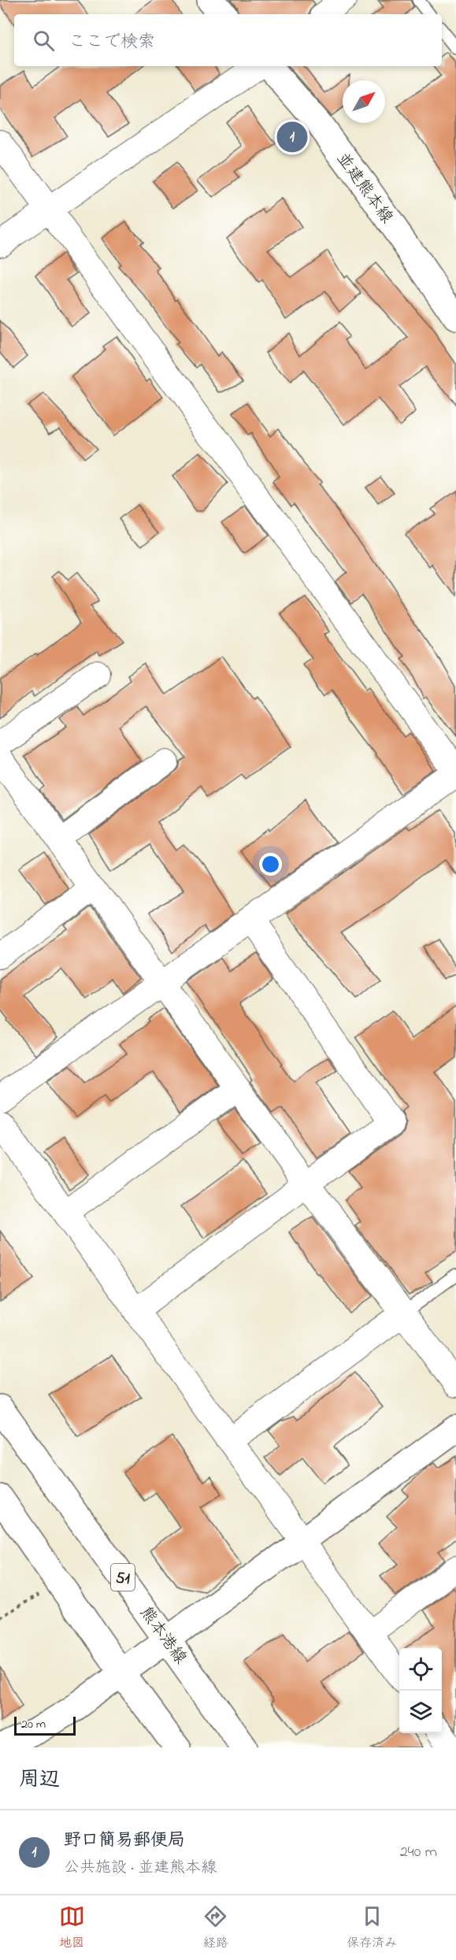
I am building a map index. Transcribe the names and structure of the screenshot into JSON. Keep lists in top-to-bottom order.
{
  "streets": {
    "main road": ["並建熊本線", "51", "熊本港線"]
  },
  "scale_bar": "20 m",
  "north": "top right",
  "page": {
    "search": "ここで検索",
    "pins": "1",
    "scale": "20 m",
    "heading": "周辺",
    "list": [
      {
        "mark": "1",
        "name": "野口簡易郵便局",
        "note": "公共施設 · 並建熊本線",
        "value": "240 m"
      }
    ],
    "nav": ["地図", "経路", "保存済み"]
  }
}
